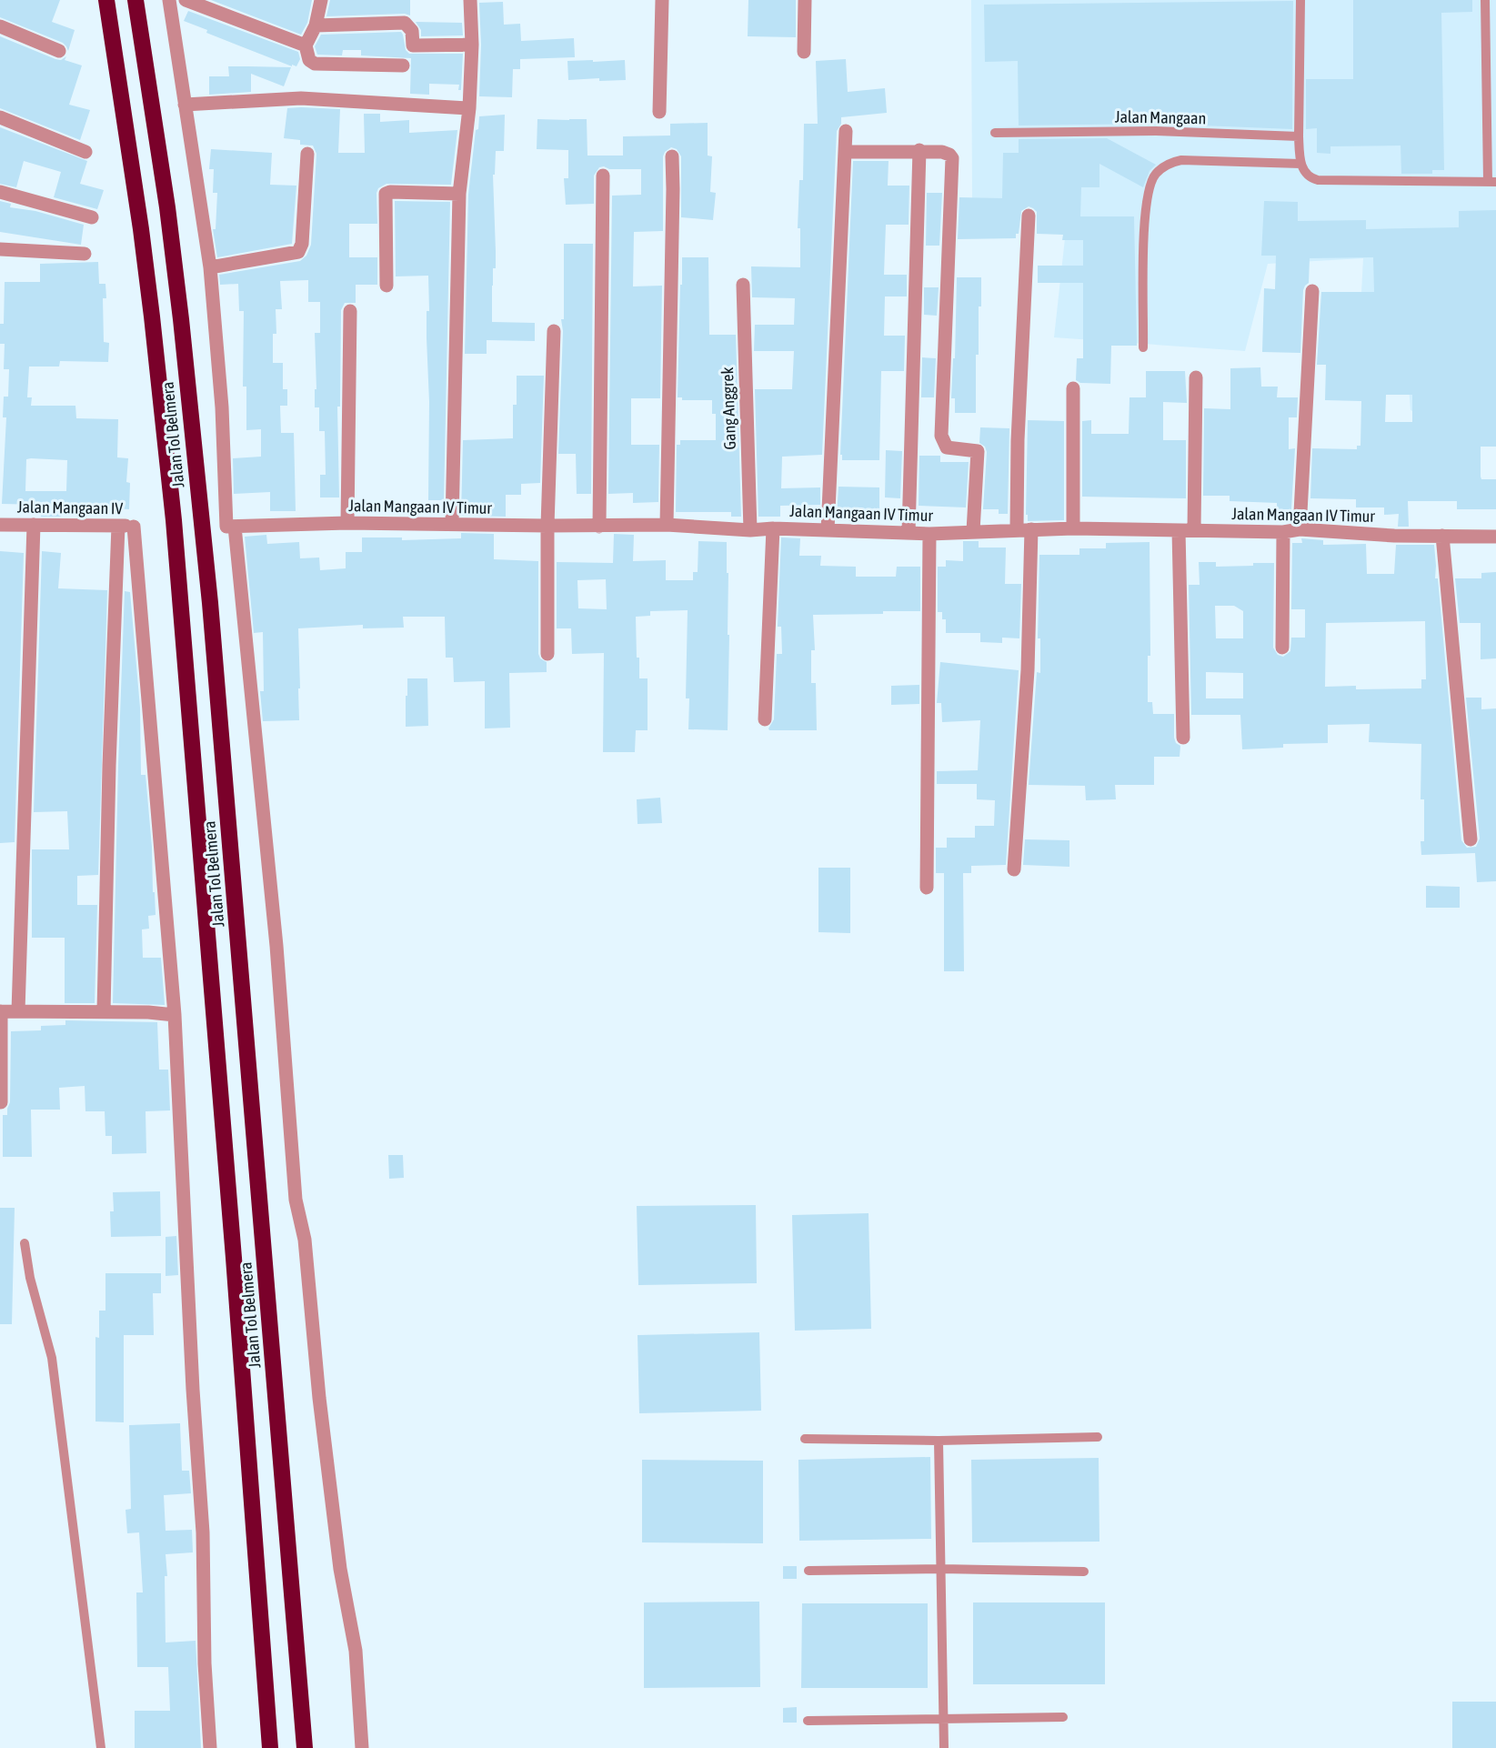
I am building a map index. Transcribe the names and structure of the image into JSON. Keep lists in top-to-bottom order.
{
  "streets": {
    "highway": ["Jalan Tol Belmera"],
    "street": ["Gang Anggrek", "Jalan Mangaan IV Timur", "Jalan Mangaan IV"],
    "lane": ["Jalan Mangaan"]
  },
  "crossings": [
    ["Gang Anggrek", "Jalan Mangaan IV Timur"]
  ]
}
